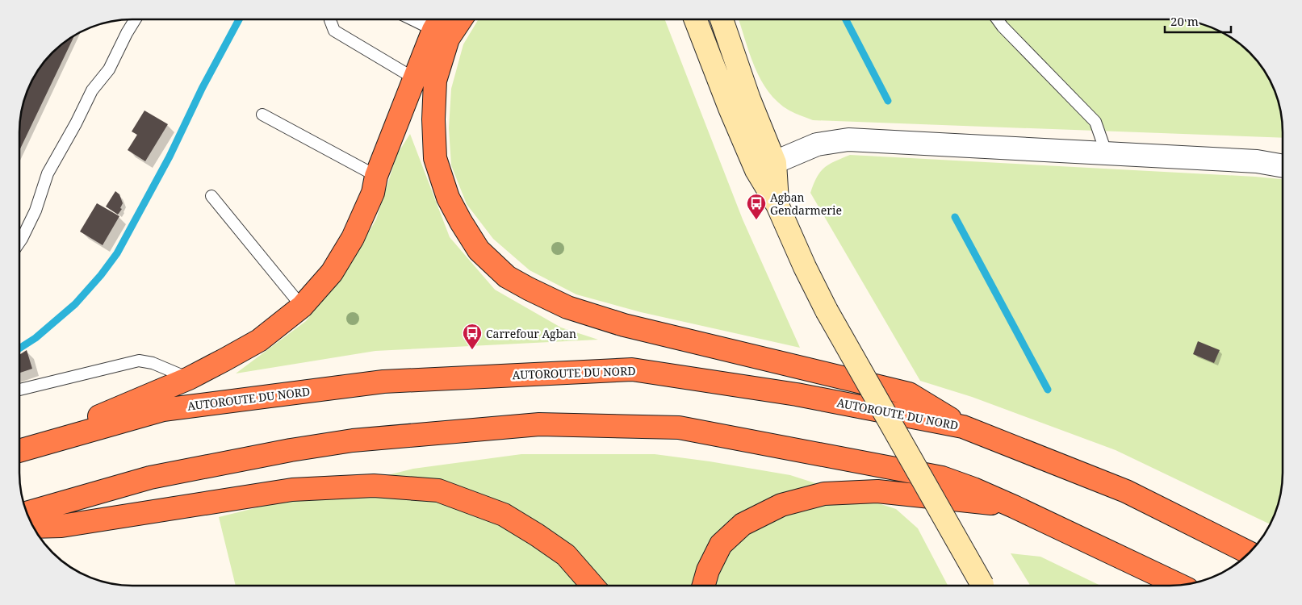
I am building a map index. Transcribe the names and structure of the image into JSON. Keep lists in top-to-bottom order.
{
  "streets": {
    "highway": ["AUTOROUTE DU NORD"]
  },
  "places": {
    "bus stop": ["Agban Gendarmerie", "Carrefour Agban"]
  },
  "scale_bar": "20 m"
}
